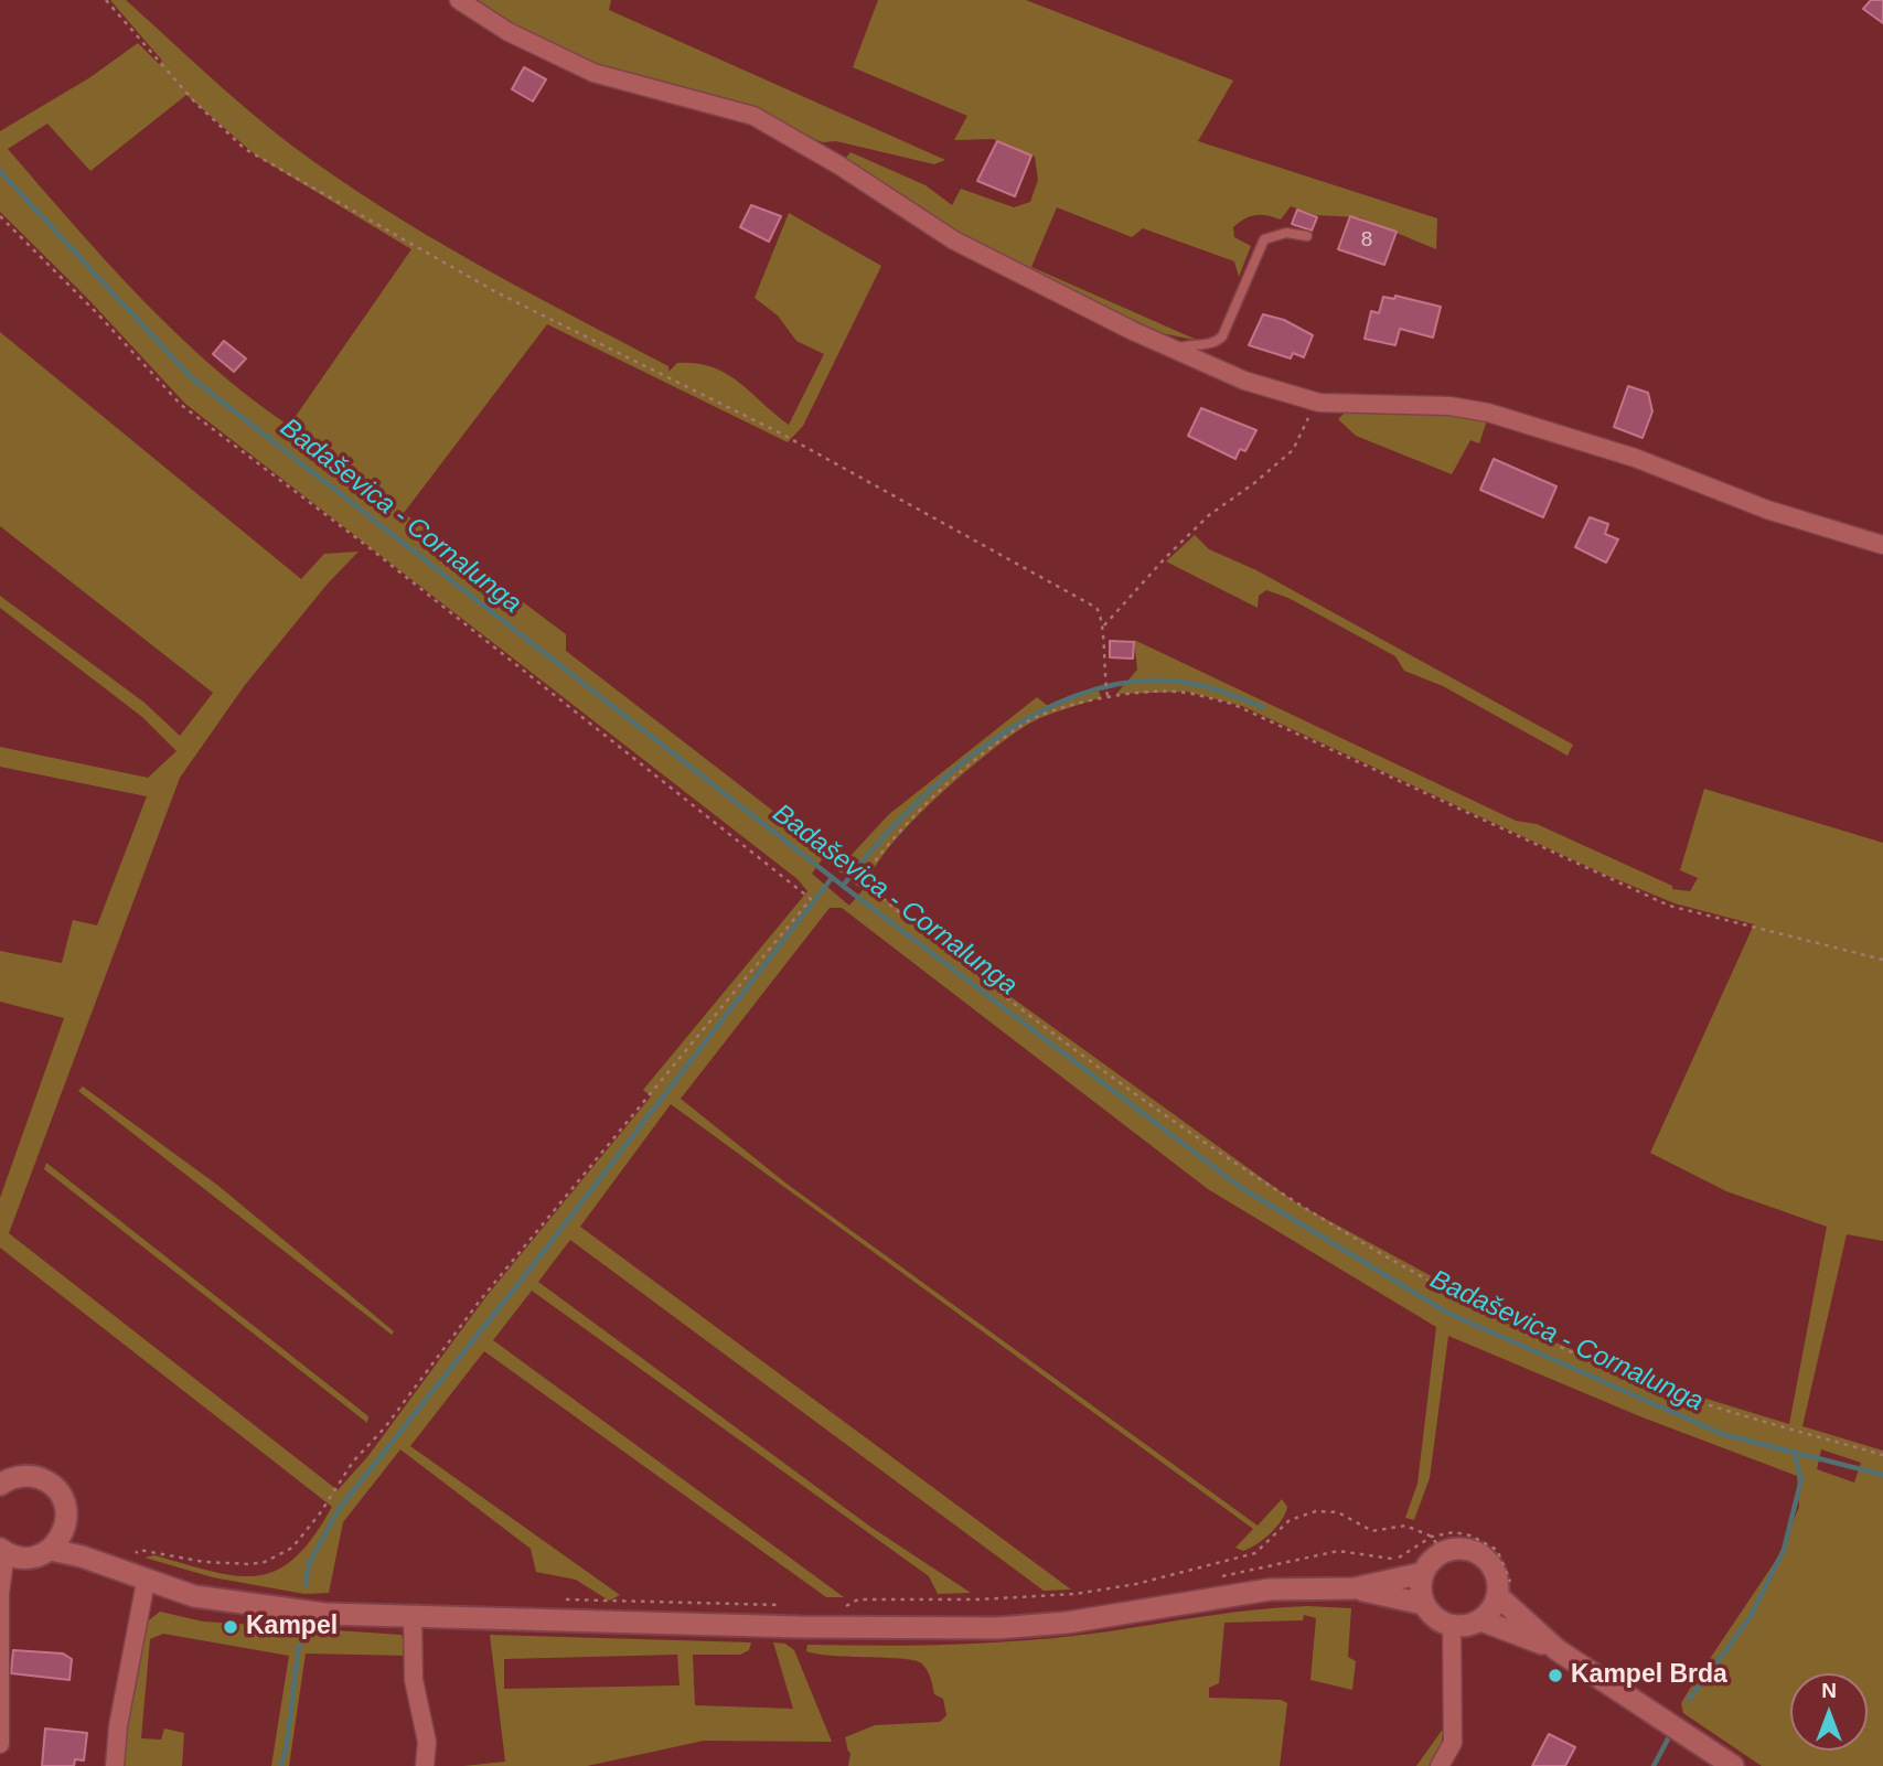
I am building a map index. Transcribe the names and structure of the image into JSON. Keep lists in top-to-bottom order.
{
  "water": ["Badaševica - Cornalunga"],
  "places": ["Kampel", "Kampel Brda"],
  "house_numbers": ["8"],
  "north": "top"
}
